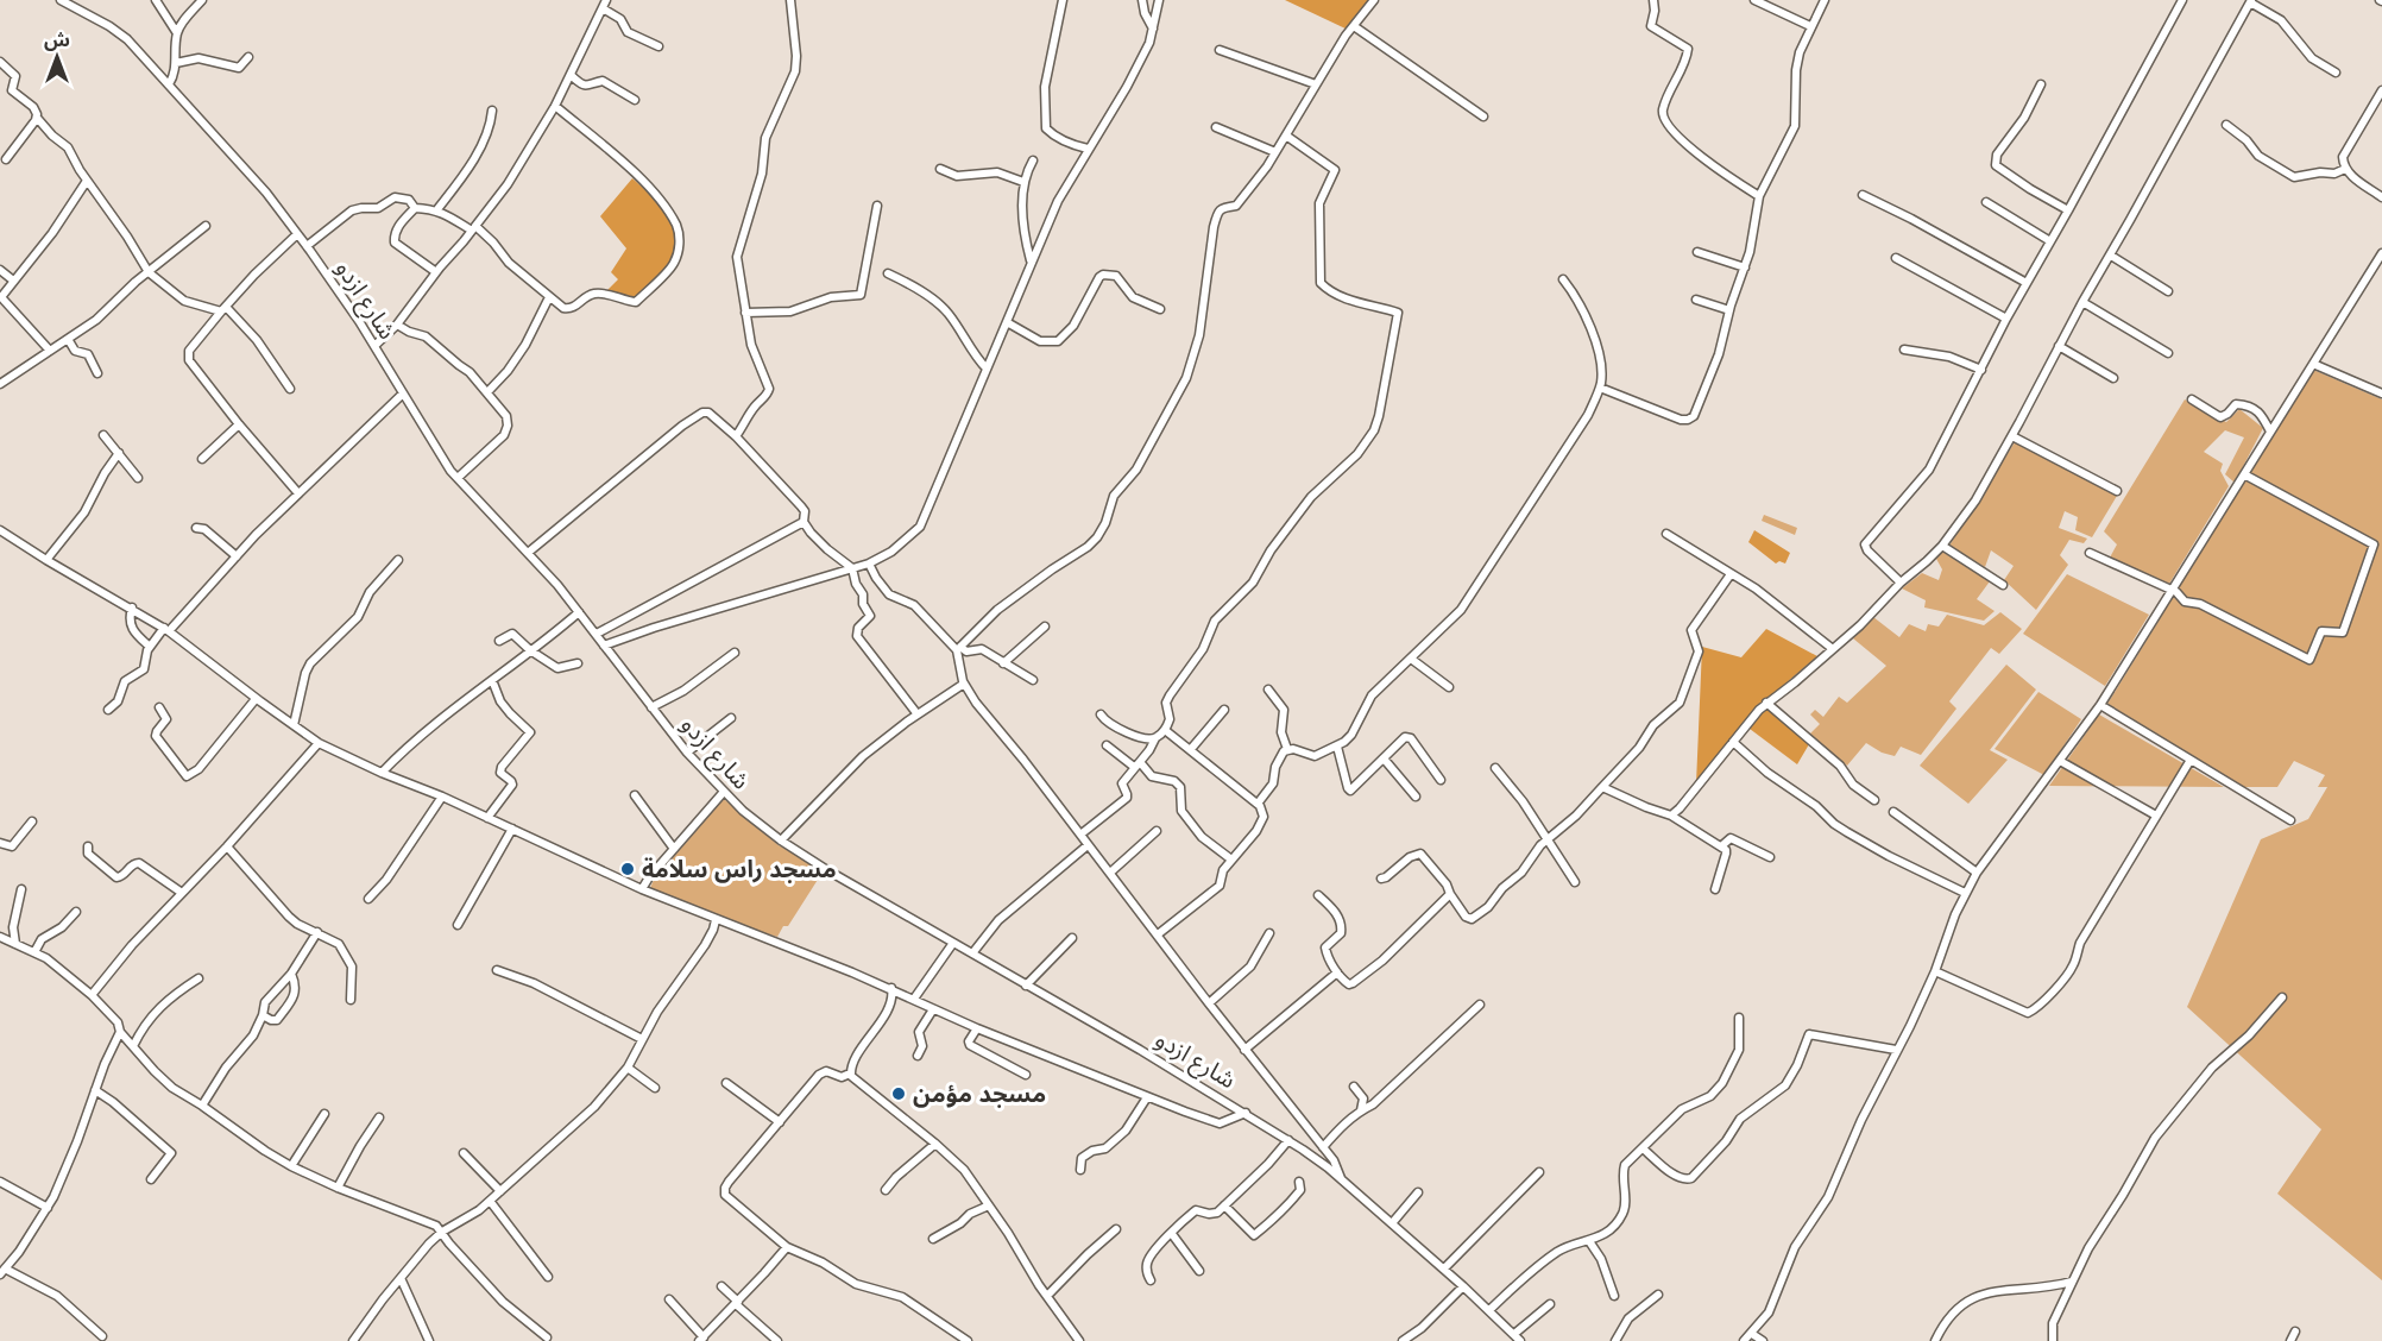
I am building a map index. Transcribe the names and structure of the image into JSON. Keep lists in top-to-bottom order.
{
  "streets": {
    "street": ["شارع ازدو"]
  },
  "places": ["مسجد راس سلامة", "مسجد مؤمن"],
  "north": "top"
}
